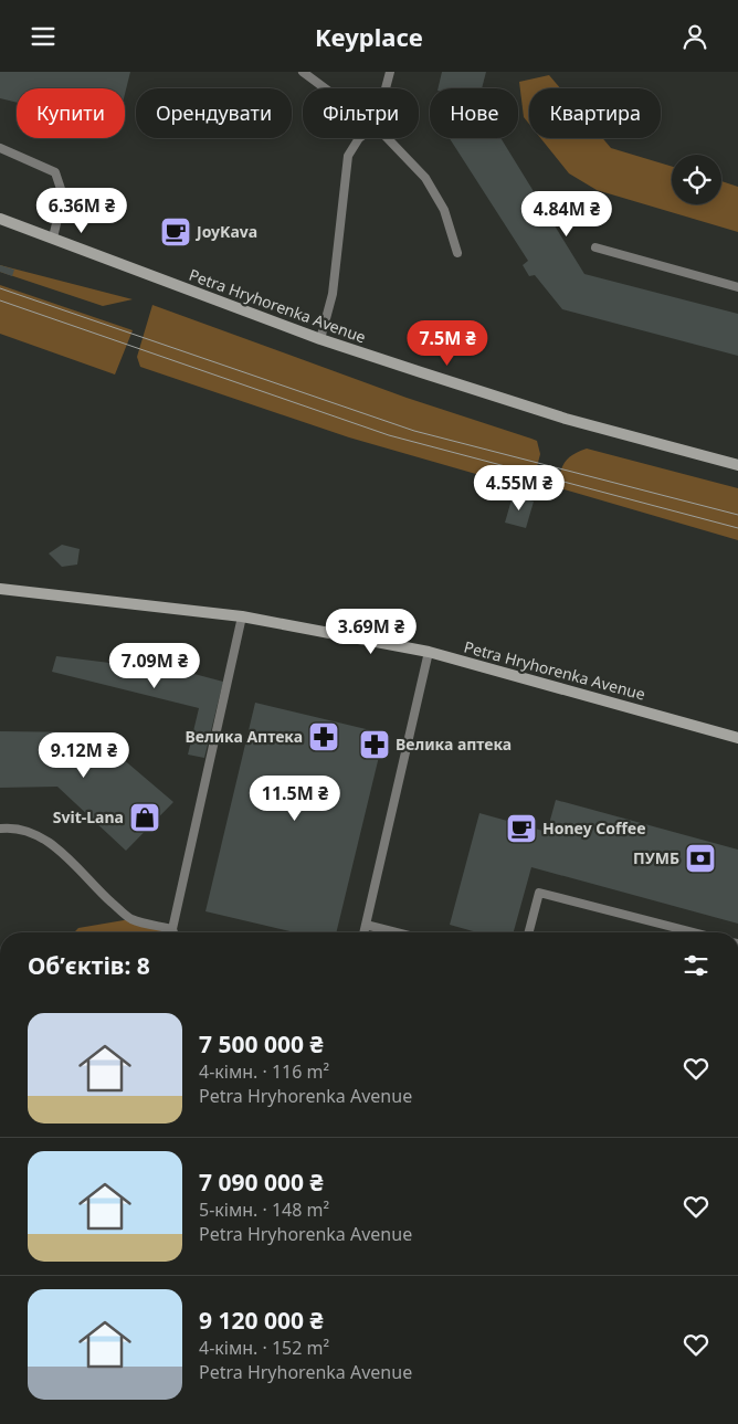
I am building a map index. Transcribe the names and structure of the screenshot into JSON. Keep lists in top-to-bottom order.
{
  "streets": {
    "main road": ["Petra Hryhorenka Avenue"]
  },
  "places": {
    "cafe": ["JoyKava", "Honey Coffee"],
    "pharmacy": ["Велика Аптека", "Велика аптека"],
    "shop": ["Svit-Lana"],
    "bank": ["ПУМБ"]
  },
  "page": {
    "header": "Keyplace",
    "chip": [
      "Купити",
      "Орендувати",
      "Фільтри",
      "Нове",
      "Квартира"
    ],
    "price": [
      "6.36M ₴",
      "4.84M ₴",
      "7.5M ₴",
      "4.55M ₴",
      "3.69M ₴",
      "7.09M ₴",
      "9.12M ₴",
      "11.5M ₴"
    ],
    "heading": "Об’єктів: 8",
    "list": [
      {
        "name": "7 500 000 ₴",
        "note": "4-кімн. · 116 m² · Petra Hryhorenka Avenue"
      },
      {
        "name": "7 090 000 ₴",
        "note": "5-кімн. · 148 m² · Petra Hryhorenka Avenue"
      },
      {
        "name": "9 120 000 ₴",
        "note": "4-кімн. · 152 m² · Petra Hryhorenka Avenue"
      }
    ]
  }
}
